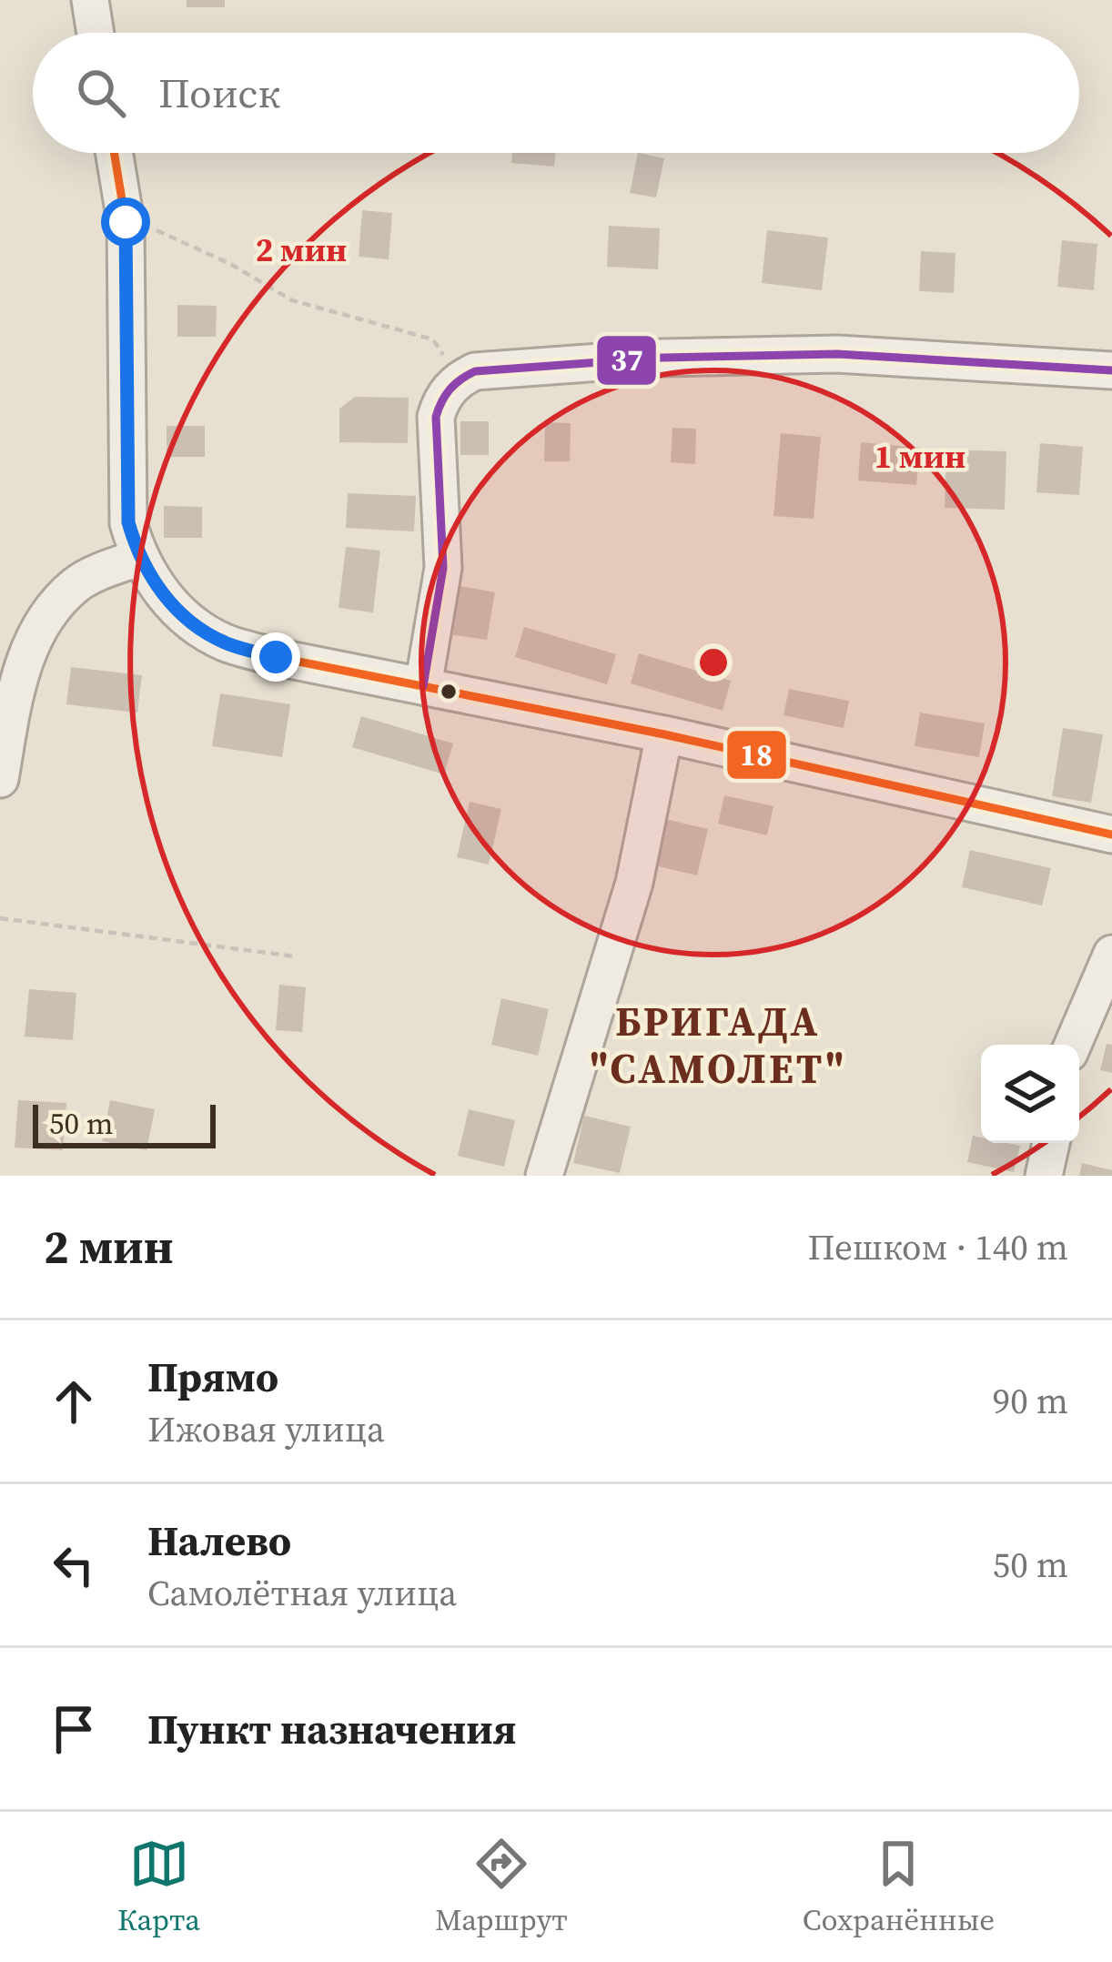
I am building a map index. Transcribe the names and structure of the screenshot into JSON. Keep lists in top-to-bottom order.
{
  "districts": ["БРИГАДА \"САМОЛЕТ\""],
  "lines": ["transit line 18", "transit line 37"],
  "scale_bar": "50 m",
  "page": {
    "search": "Поиск",
    "scale": "50 m",
    "heading": ["2 мин", "Пешком · 140 m"],
    "list": [
      ["Прямо", "Ижовая улица", "90 m"],
      ["Налево", "Самолётная улица", "50 m"],
      "Пункт назначения"
    ],
    "nav": ["Карта", "Маршрут", "Сохранённые"]
  },
  "rings": ["2 мин", "1 мин"]
}
